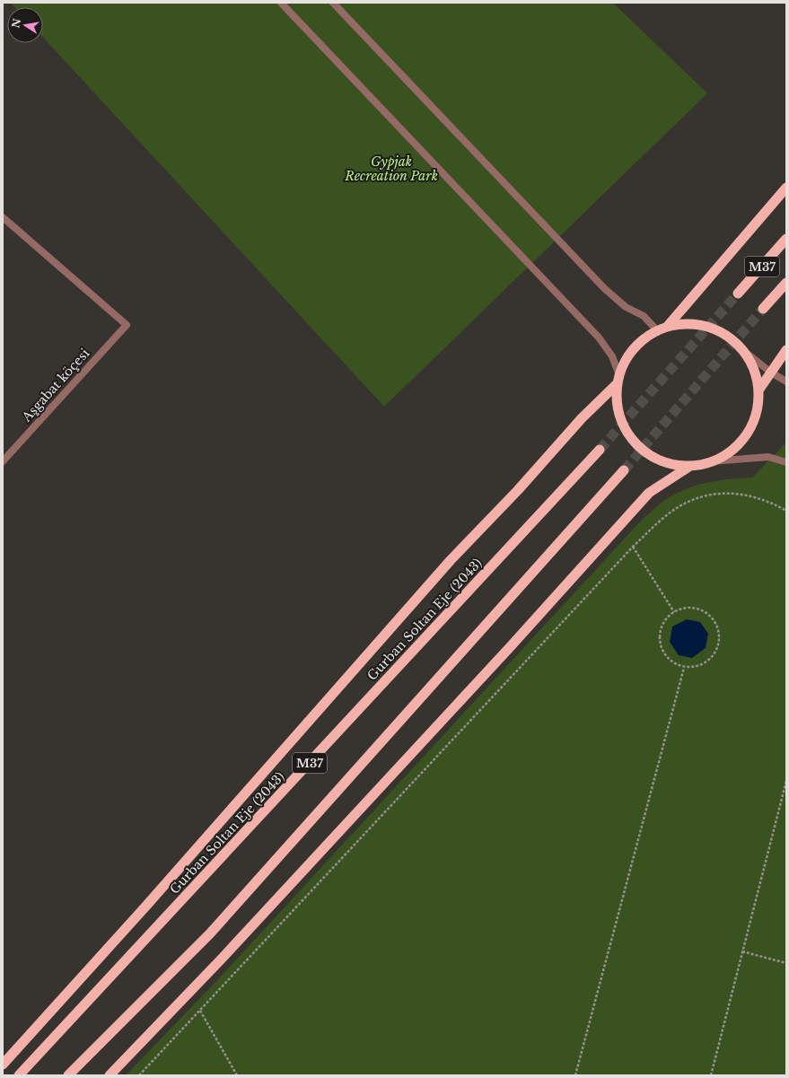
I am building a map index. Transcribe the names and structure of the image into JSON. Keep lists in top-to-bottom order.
{
  "streets": {
    "highway": ["M37", "Gurban Soltan Eje (2043)"],
    "street": ["Aşgabat köçesi"]
  },
  "parks": ["Gypjak Recreation Park"],
  "north": "left"
}
